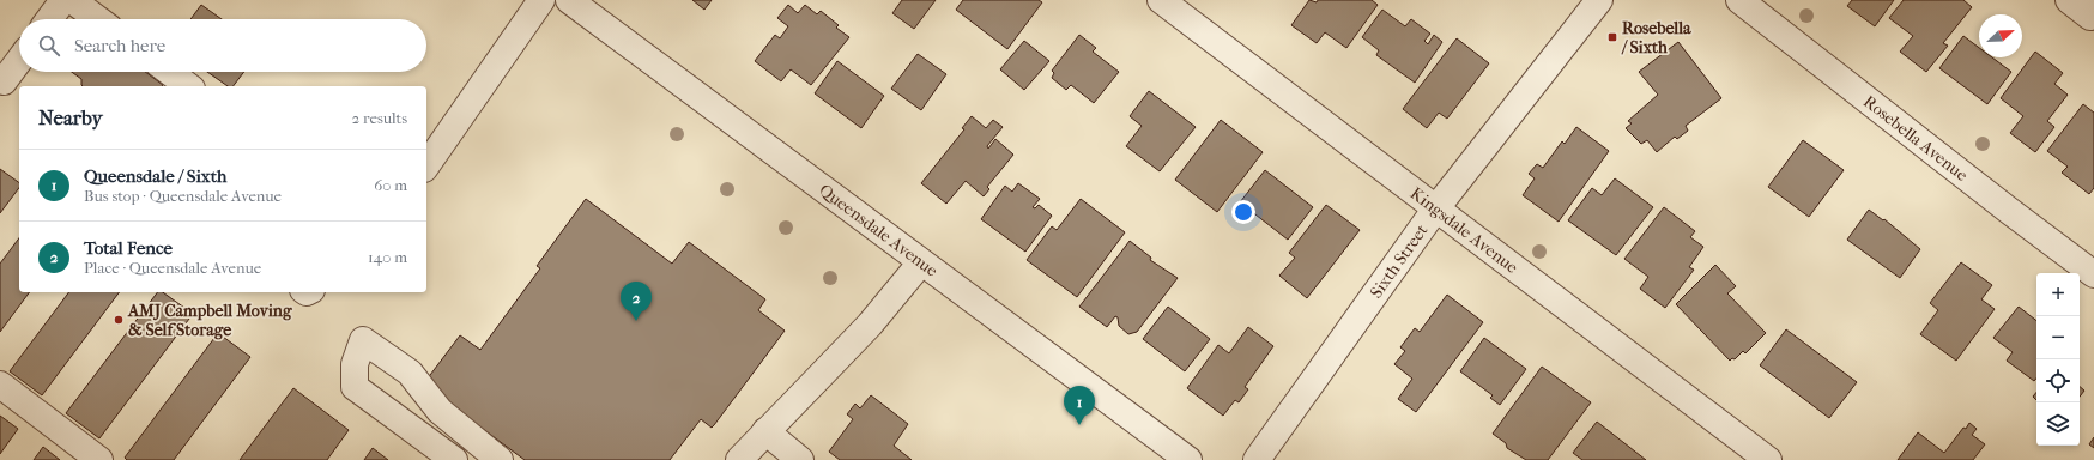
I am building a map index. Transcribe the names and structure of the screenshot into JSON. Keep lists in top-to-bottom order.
{
  "streets": {
    "street": [
      "Rosebella Avenue",
      "Kingsdale Avenue",
      "Queensdale Avenue",
      "Sixth Street"
    ]
  },
  "crossings": [
    ["Kingsdale Avenue", "Sixth Street"]
  ],
  "places": {
    "transit": ["Rosebella / Sixth"],
    "other": ["AMJ Campbell Moving & Self Storage"]
  },
  "north": "top right",
  "page": {
    "search": "Search here",
    "heading": ["Nearby", "2 results"],
    "list": [
      {
        "mark": "1",
        "name": "Queensdale / Sixth",
        "note": "Bus stop · Queensdale Avenue",
        "value": "60 m"
      },
      {
        "mark": "2",
        "name": "Total Fence",
        "note": "Place · Queensdale Avenue",
        "value": "140 m"
      }
    ],
    "map_buttons": ["+", "−"],
    "pins": ["2", "1"]
  }
}
